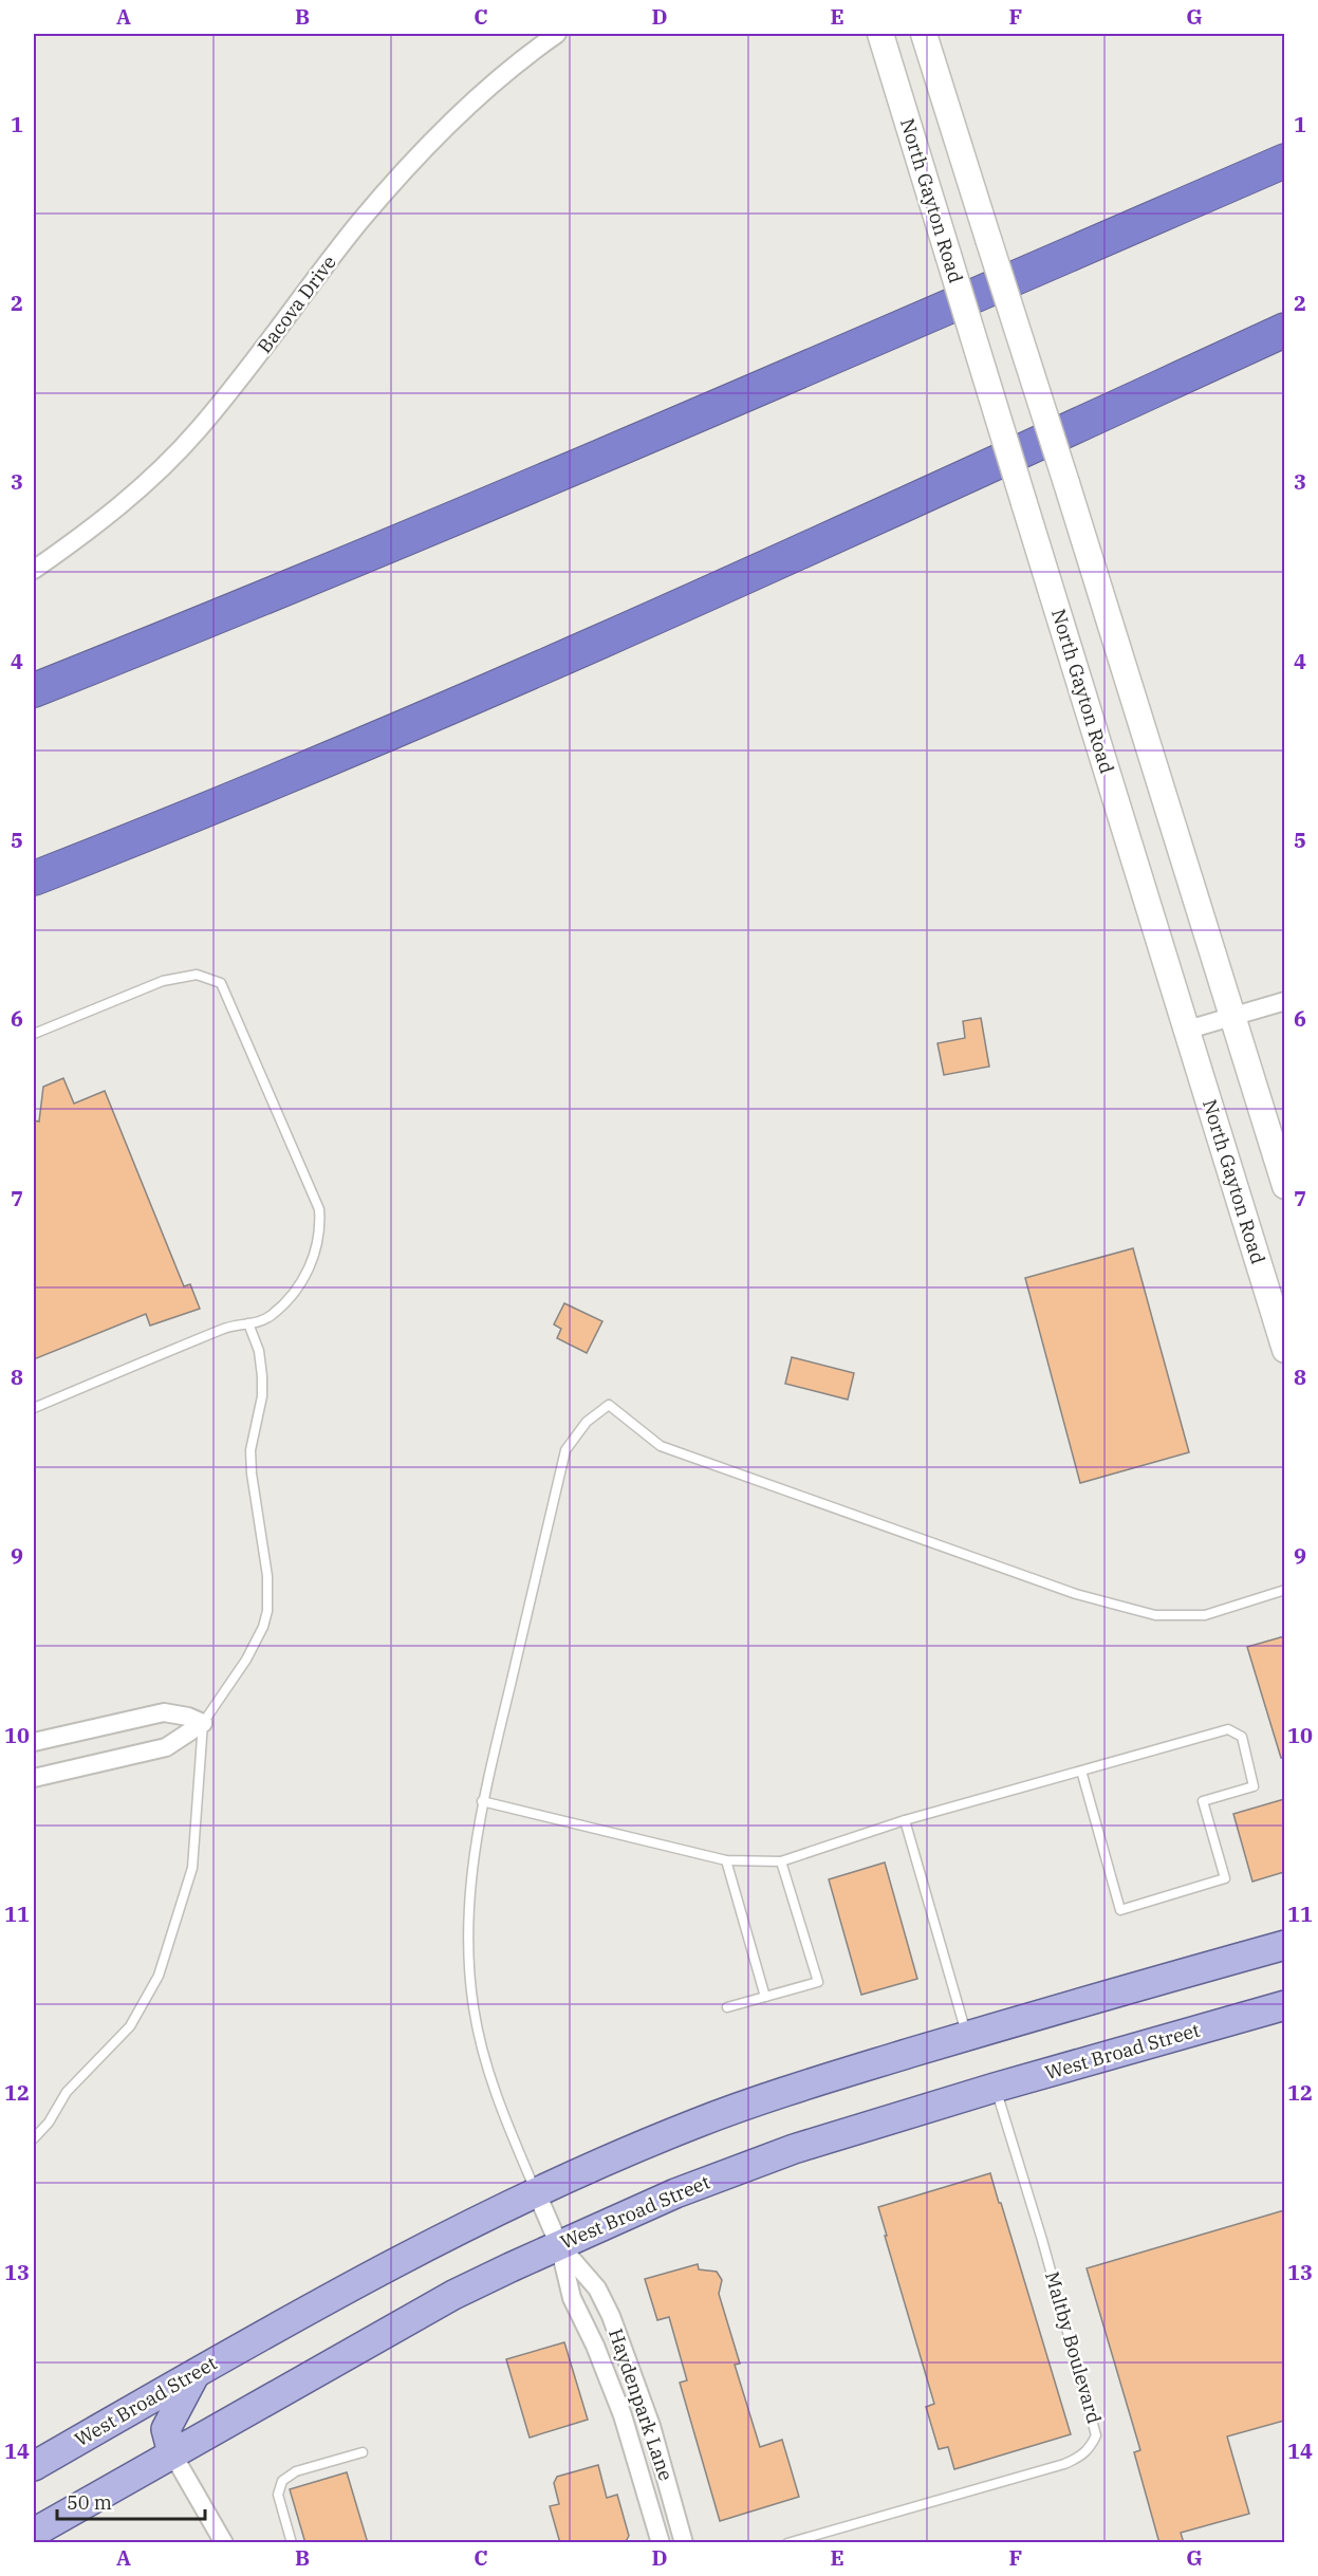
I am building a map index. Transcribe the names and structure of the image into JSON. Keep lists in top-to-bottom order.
{
  "streets": {
    "main road": ["North Gayton Road", "West Broad Street"],
    "street": ["Bacova Drive", "Haydenpark Lane"],
    "lane": ["Maltby Boulevard"]
  },
  "crossings": [
    ["West Broad Street", "Maltby Boulevard"],
    ["West Broad Street", "Haydenpark Lane"]
  ],
  "scale_bar": "50 m",
  "grid": {
    "columns": [
      "A",
      "B",
      "C",
      "D",
      "E",
      "F",
      "G"
    ],
    "rows": [
      "1",
      "2",
      "3",
      "4",
      "5",
      "6",
      "7",
      "8",
      "9",
      "10",
      "11",
      "12",
      "13",
      "14"
    ]
  }
}
